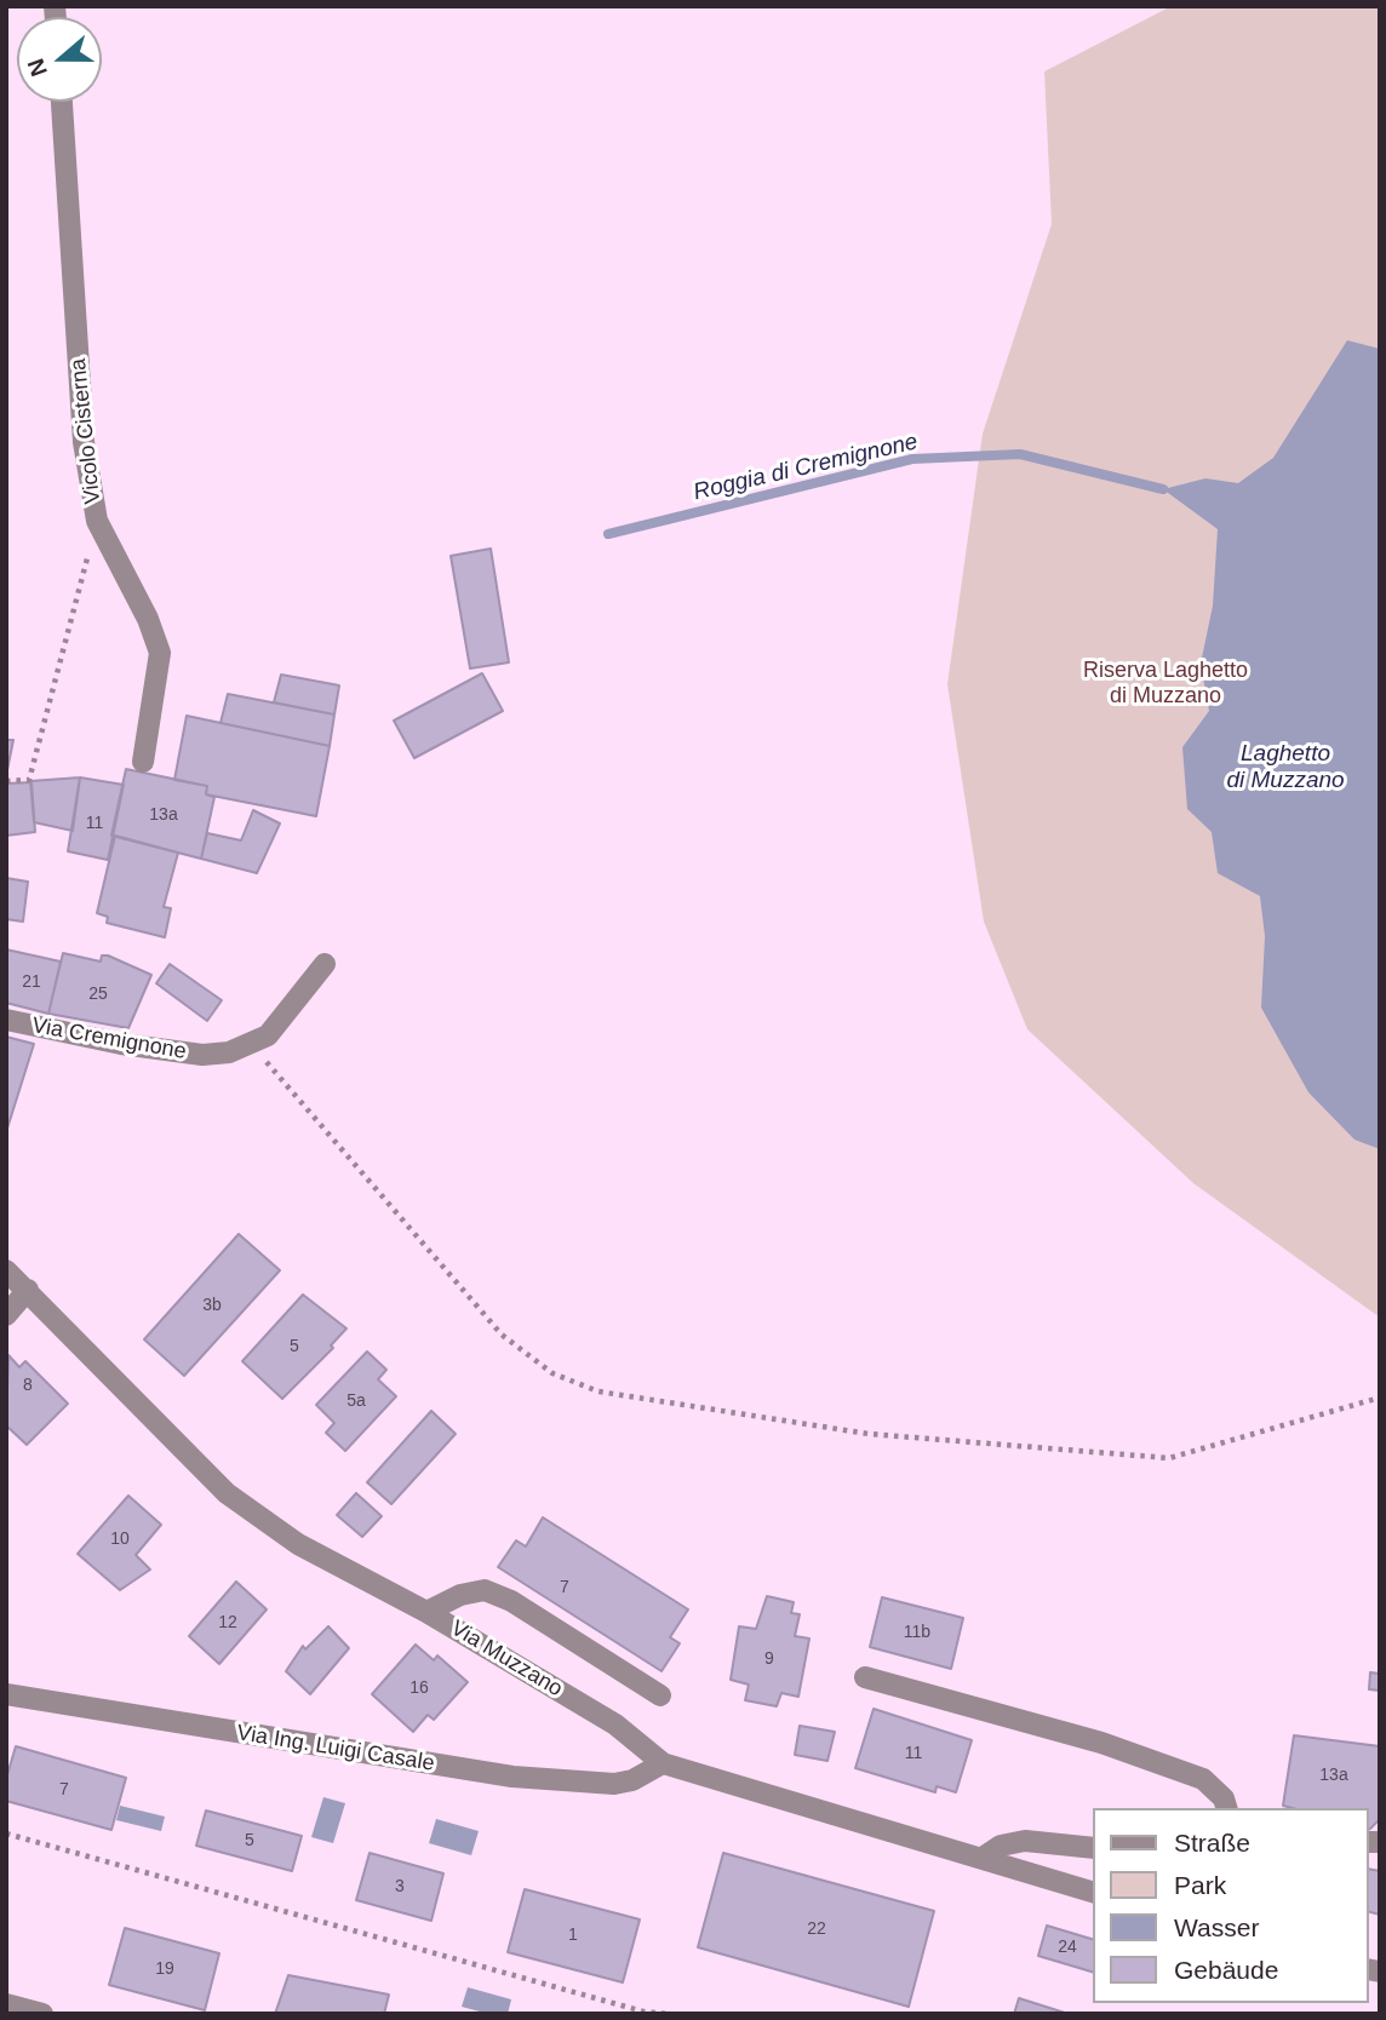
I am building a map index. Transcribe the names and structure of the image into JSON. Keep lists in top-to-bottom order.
{
  "streets": {
    "street": [
      "Vicolo Cisterna",
      "Via Cremignone",
      "Via Muzzano",
      "Via Ing. Luigi Casale"
    ]
  },
  "crossings": [
    ["Via Muzzano", "Via Ing. Luigi Casale"]
  ],
  "water": ["Roggia di Cremignone", "Laghetto di Muzzano"],
  "parks": ["Riserva Laghetto di Muzzano"],
  "house_numbers": [
    "13a",
    "11",
    "21",
    "25",
    "3b",
    "5",
    "8",
    "5a",
    "10",
    "7",
    "12",
    "11b",
    "9",
    "16",
    "11",
    "13a",
    "7",
    "5",
    "3",
    "22",
    "1",
    "24",
    "19"
  ],
  "legend": [
    "Straße",
    "Park",
    "Wasser",
    "Gebäude"
  ],
  "north": "left"
}
